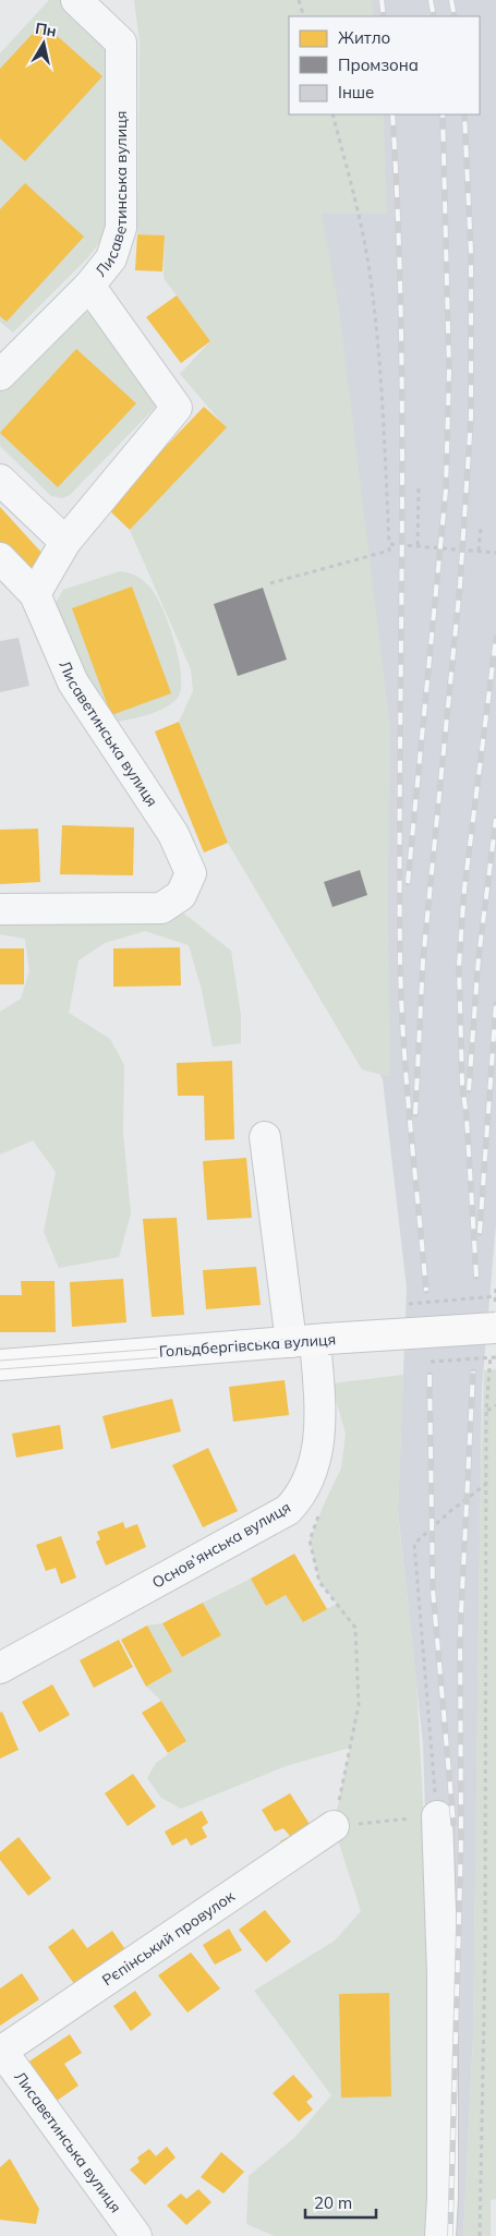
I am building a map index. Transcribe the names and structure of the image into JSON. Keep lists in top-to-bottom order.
{
  "streets": {
    "main road": ["Гольдбергівська вулиця"],
    "street": ["Лисаветинська вулиця", "Основ’янська вулиця", "Рєпінський провулок"]
  },
  "crossings": [
    ["Лисаветинська вулиця", "Рєпінський провулок"],
    ["Гольдбергівська вулиця", "Основ’янська вулиця"]
  ],
  "legend": ["Житло", "Промзона", "Інше"],
  "scale_bar": "20 m",
  "north": "top"
}
